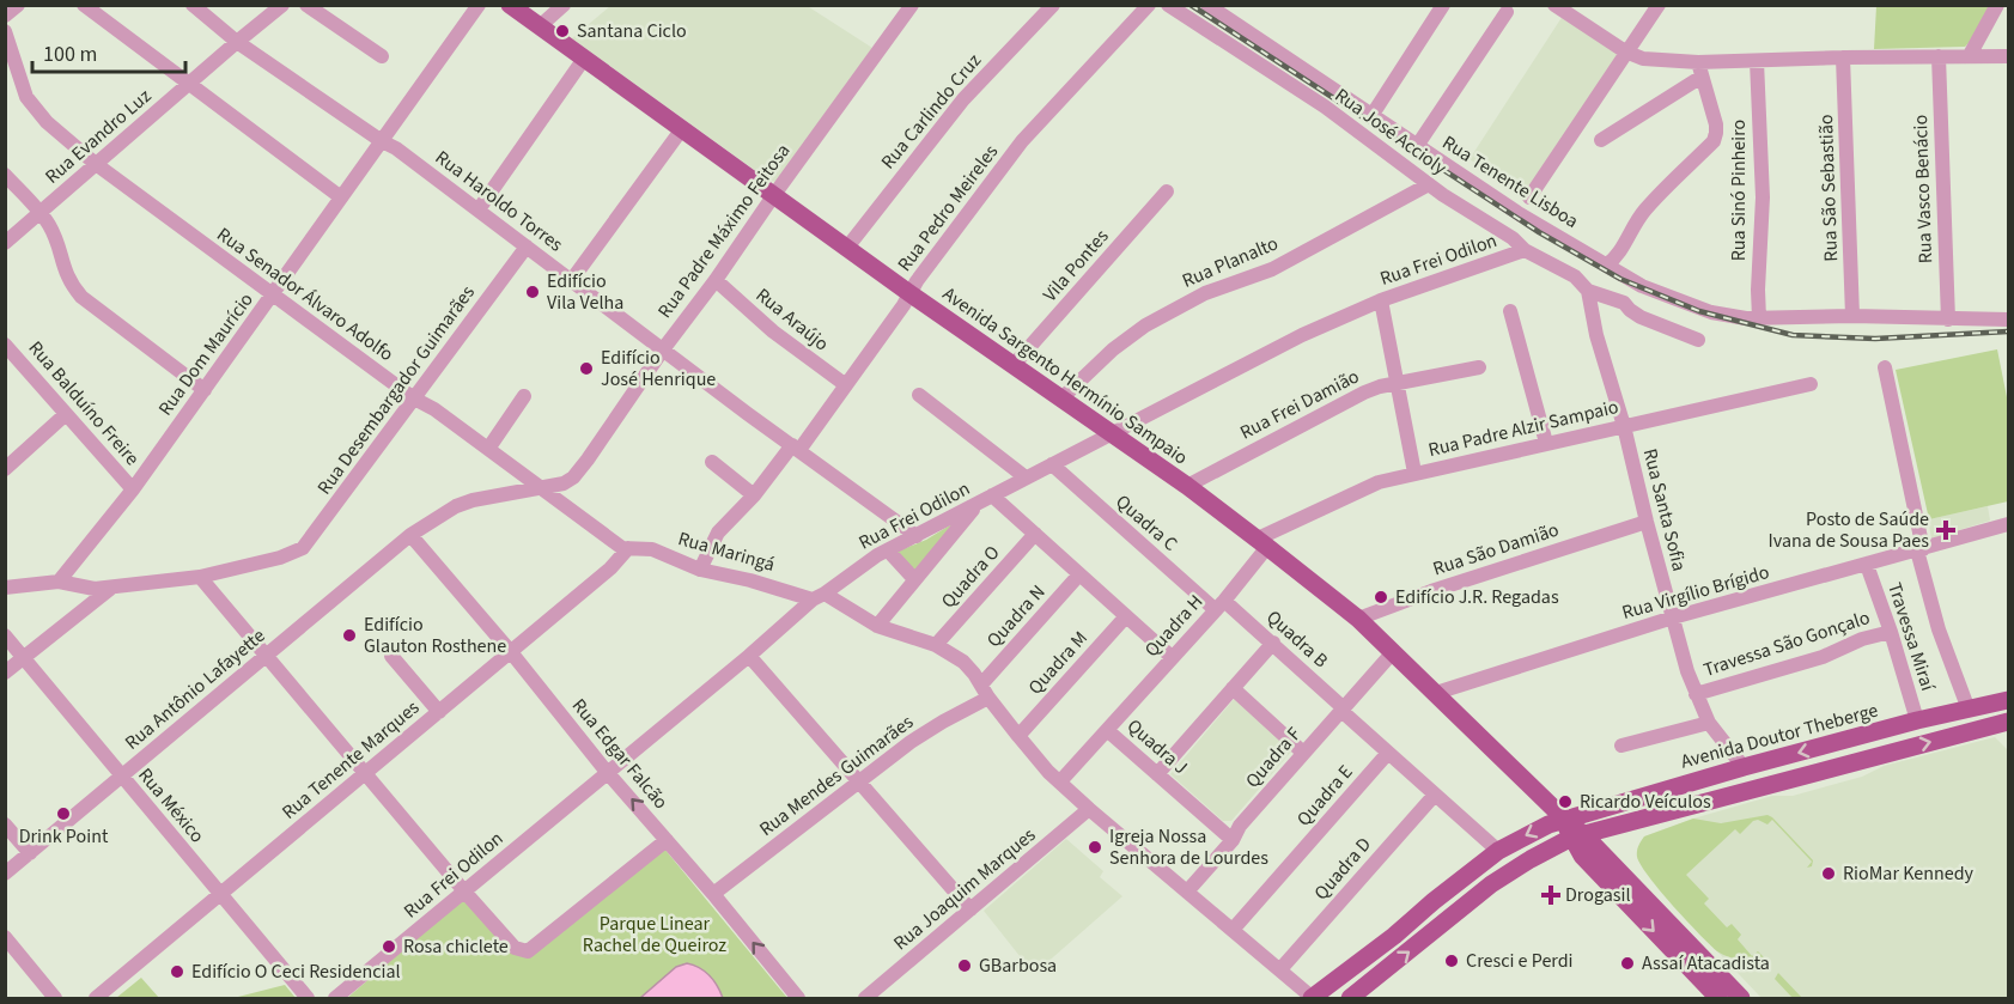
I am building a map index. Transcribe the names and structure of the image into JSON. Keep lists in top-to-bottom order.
{
  "streets": {
    "main road": ["Avenida Sargento Hermínio Sampaio", "Avenida Doutor Theberge"],
    "street": [
      "Rua Carlindo Cruz",
      "Rua José Accioly",
      "Rua Evandro Luz",
      "Rua Tenente Lisboa",
      "Rua São Sebastião",
      "Rua Vasco Benácio",
      "Rua Sinó Pinheiro",
      "Rua Haroldo Torres",
      "Rua Pedro Meireles",
      "Rua Padre Máximo Feitosa",
      "Rua Frei Odilon",
      "Rua Planalto",
      "Vila Pontes",
      "Rua Senador Álvaro Adolfo",
      "Rua Araújo",
      "Rua Dom Maurício",
      "Rua Desembargador Guimarães",
      "Rua Balduíno Freire",
      "Rua Frei Damião",
      "Rua Padre Alzir Sampaio",
      "Rua Santa Sofia",
      "Quadra C",
      "Rua São Damião",
      "Rua Maringá",
      "Quadra O",
      "Rua Virgílio Brígido",
      "Quadra N",
      "Quadra H",
      "Travessa Miraí",
      "Quadra B",
      "Travessa São Gonçalo",
      "Quadra M",
      "Rua Antônio Lafayette",
      "Quadra J",
      "Rua Edgar Falcão",
      "Quadra F",
      "Rua Tenente Marques",
      "Rua Mendes Guimarães",
      "Quadra E",
      "Rua México",
      "Quadra D",
      "Rua Joaquim Marques"
    ]
  },
  "crossings": [
    ["Rua Carlindo Cruz", "Avenida Sargento Hermínio Sampaio"],
    ["Rua José Accioly", "Rua Frei Odilon"],
    ["Rua José Accioly", "Rua Planalto"],
    ["Rua José Accioly", "Rua Santa Sofia"],
    ["Rua Evandro Luz", "Rua Haroldo Torres"],
    ["Rua Evandro Luz", "Rua Senador Álvaro Adolfo"],
    ["Rua Tenente Lisboa", "Rua Sinó Pinheiro"],
    ["Rua Haroldo Torres", "Rua Pedro Meireles"],
    ["Rua Haroldo Torres", "Rua Padre Máximo Feitosa"],
    ["Rua Haroldo Torres", "Rua Frei Odilon"],
    ["Rua Haroldo Torres", "Rua Dom Maurício"],
    ["Rua Haroldo Torres", "Rua Desembargador Guimarães"],
    ["Rua Pedro Meireles", "Rua Araújo"],
    ["Rua Pedro Meireles", "Avenida Sargento Hermínio Sampaio"],
    ["Rua Pedro Meireles", "Rua Maringá"],
    ["Rua Padre Máximo Feitosa", "Rua Senador Álvaro Adolfo"],
    ["Rua Padre Máximo Feitosa", "Rua Araújo"],
    ["Rua Padre Máximo Feitosa", "Avenida Sargento Hermínio Sampaio"],
    ["Rua Padre Máximo Feitosa", "Rua Antônio Lafayette"],
    ["Rua Padre Máximo Feitosa", "Rua Edgar Falcão"],
    ["Rua Frei Odilon", "Avenida Sargento Hermínio Sampaio"],
    ["Rua Frei Odilon", "Quadra C"],
    ["Rua Frei Odilon", "Rua Maringá"],
    ["Rua Frei Odilon", "Rua Edgar Falcão"],
    ["Rua Planalto", "Avenida Sargento Hermínio Sampaio"],
    ["Vila Pontes", "Avenida Sargento Hermínio Sampaio"],
    ["Rua Senador Álvaro Adolfo", "Rua Dom Maurício"],
    ["Rua Senador Álvaro Adolfo", "Rua Desembargador Guimarães"],
    ["Rua Senador Álvaro Adolfo", "Rua Maringá"],
    ["Rua Senador Álvaro Adolfo", "Rua Tenente Marques"],
    ["Rua Dom Maurício", "Rua Balduíno Freire"],
    ["Avenida Sargento Hermínio Sampaio", "Rua Frei Damião"],
    ["Avenida Sargento Hermínio Sampaio", "Rua Padre Alzir Sampaio"],
    ["Avenida Sargento Hermínio Sampaio", "Rua São Damião"],
    ["Avenida Sargento Hermínio Sampaio", "Rua Virgílio Brígido"],
    ["Avenida Sargento Hermínio Sampaio", "Quadra H"],
    ["Avenida Sargento Hermínio Sampaio", "Avenida Doutor Theberge"],
    ["Avenida Sargento Hermínio Sampaio", "Quadra F"],
    ["Rua Padre Alzir Sampaio", "Rua Santa Sofia"],
    ["Rua Padre Alzir Sampaio", "Quadra H"],
    ["Rua Santa Sofia", "Rua São Damião"],
    ["Rua Santa Sofia", "Rua Virgílio Brígido"],
    ["Rua Santa Sofia", "Travessa São Gonçalo"],
    ["Rua Santa Sofia", "Avenida Doutor Theberge"],
    ["Quadra C", "Quadra H"],
    ["Quadra C", "Quadra B"],
    ["Rua Maringá", "Rua Tenente Marques"],
    ["Rua Virgílio Brígido", "Travessa Miraí"],
    ["Quadra N", "Rua Mendes Guimarães"],
    ["Quadra H", "Quadra B"],
    ["Quadra H", "Quadra J"],
    ["Travessa Miraí", "Travessa São Gonçalo"],
    ["Travessa Miraí", "Avenida Doutor Theberge"],
    ["Quadra B", "Quadra F"],
    ["Rua Antônio Lafayette", "Rua Edgar Falcão"],
    ["Rua Antônio Lafayette", "Rua México"],
    ["Quadra J", "Quadra F"],
    ["Rua Edgar Falcão", "Rua Tenente Marques"],
    ["Rua Edgar Falcão", "Rua Mendes Guimarães"],
    ["Rua Tenente Marques", "Rua México"]
  ],
  "one_way": ["Rua Edgar Falcão"],
  "parks": ["Parque Linear Rachel de Queiroz"],
  "places": {
    "other": [
      "Santana Ciclo",
      "Edifício Vila Velha",
      "Edifício José Henrique",
      "Edifício J.R. Regadas",
      "Edifício Glauton Rosthene",
      "Ricardo Veículos",
      "Drink Point",
      "Igreja Nossa Senhora de Lourdes",
      "RioMar Kennedy",
      "Rosa chiclete",
      "Cresci e Perdi",
      "Assaí Atacadista",
      "GBarbosa",
      "Edifício O Ceci Residencial"
    ],
    "health": ["Posto de Saúde Ivana de Sousa Paes", "Drogasil"]
  },
  "scale_bar": "100 m"
}
